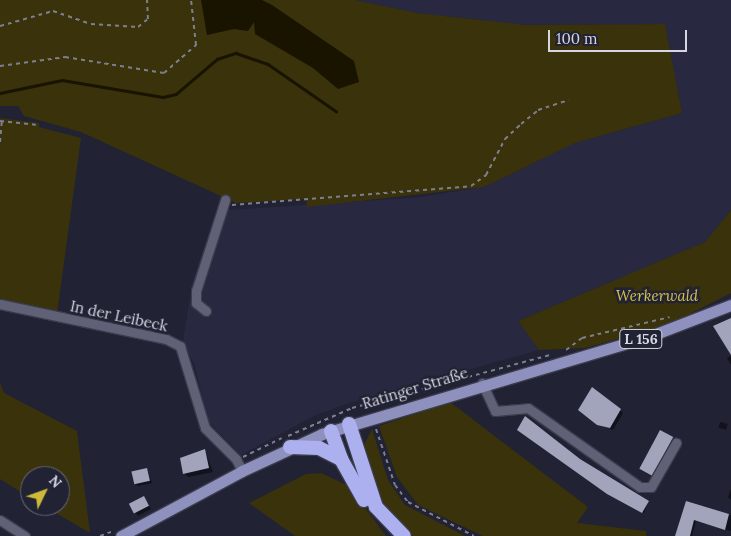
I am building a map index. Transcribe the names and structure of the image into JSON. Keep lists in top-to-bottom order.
{
  "streets": {
    "main road": ["L 156", "Ratinger Straße"],
    "street": ["In der Leibeck"]
  },
  "crossings": [
    ["In der Leibeck", "Ratinger Straße"]
  ],
  "parks": ["Werkerwald"],
  "scale_bar": "100 m",
  "north": "top right"
}
